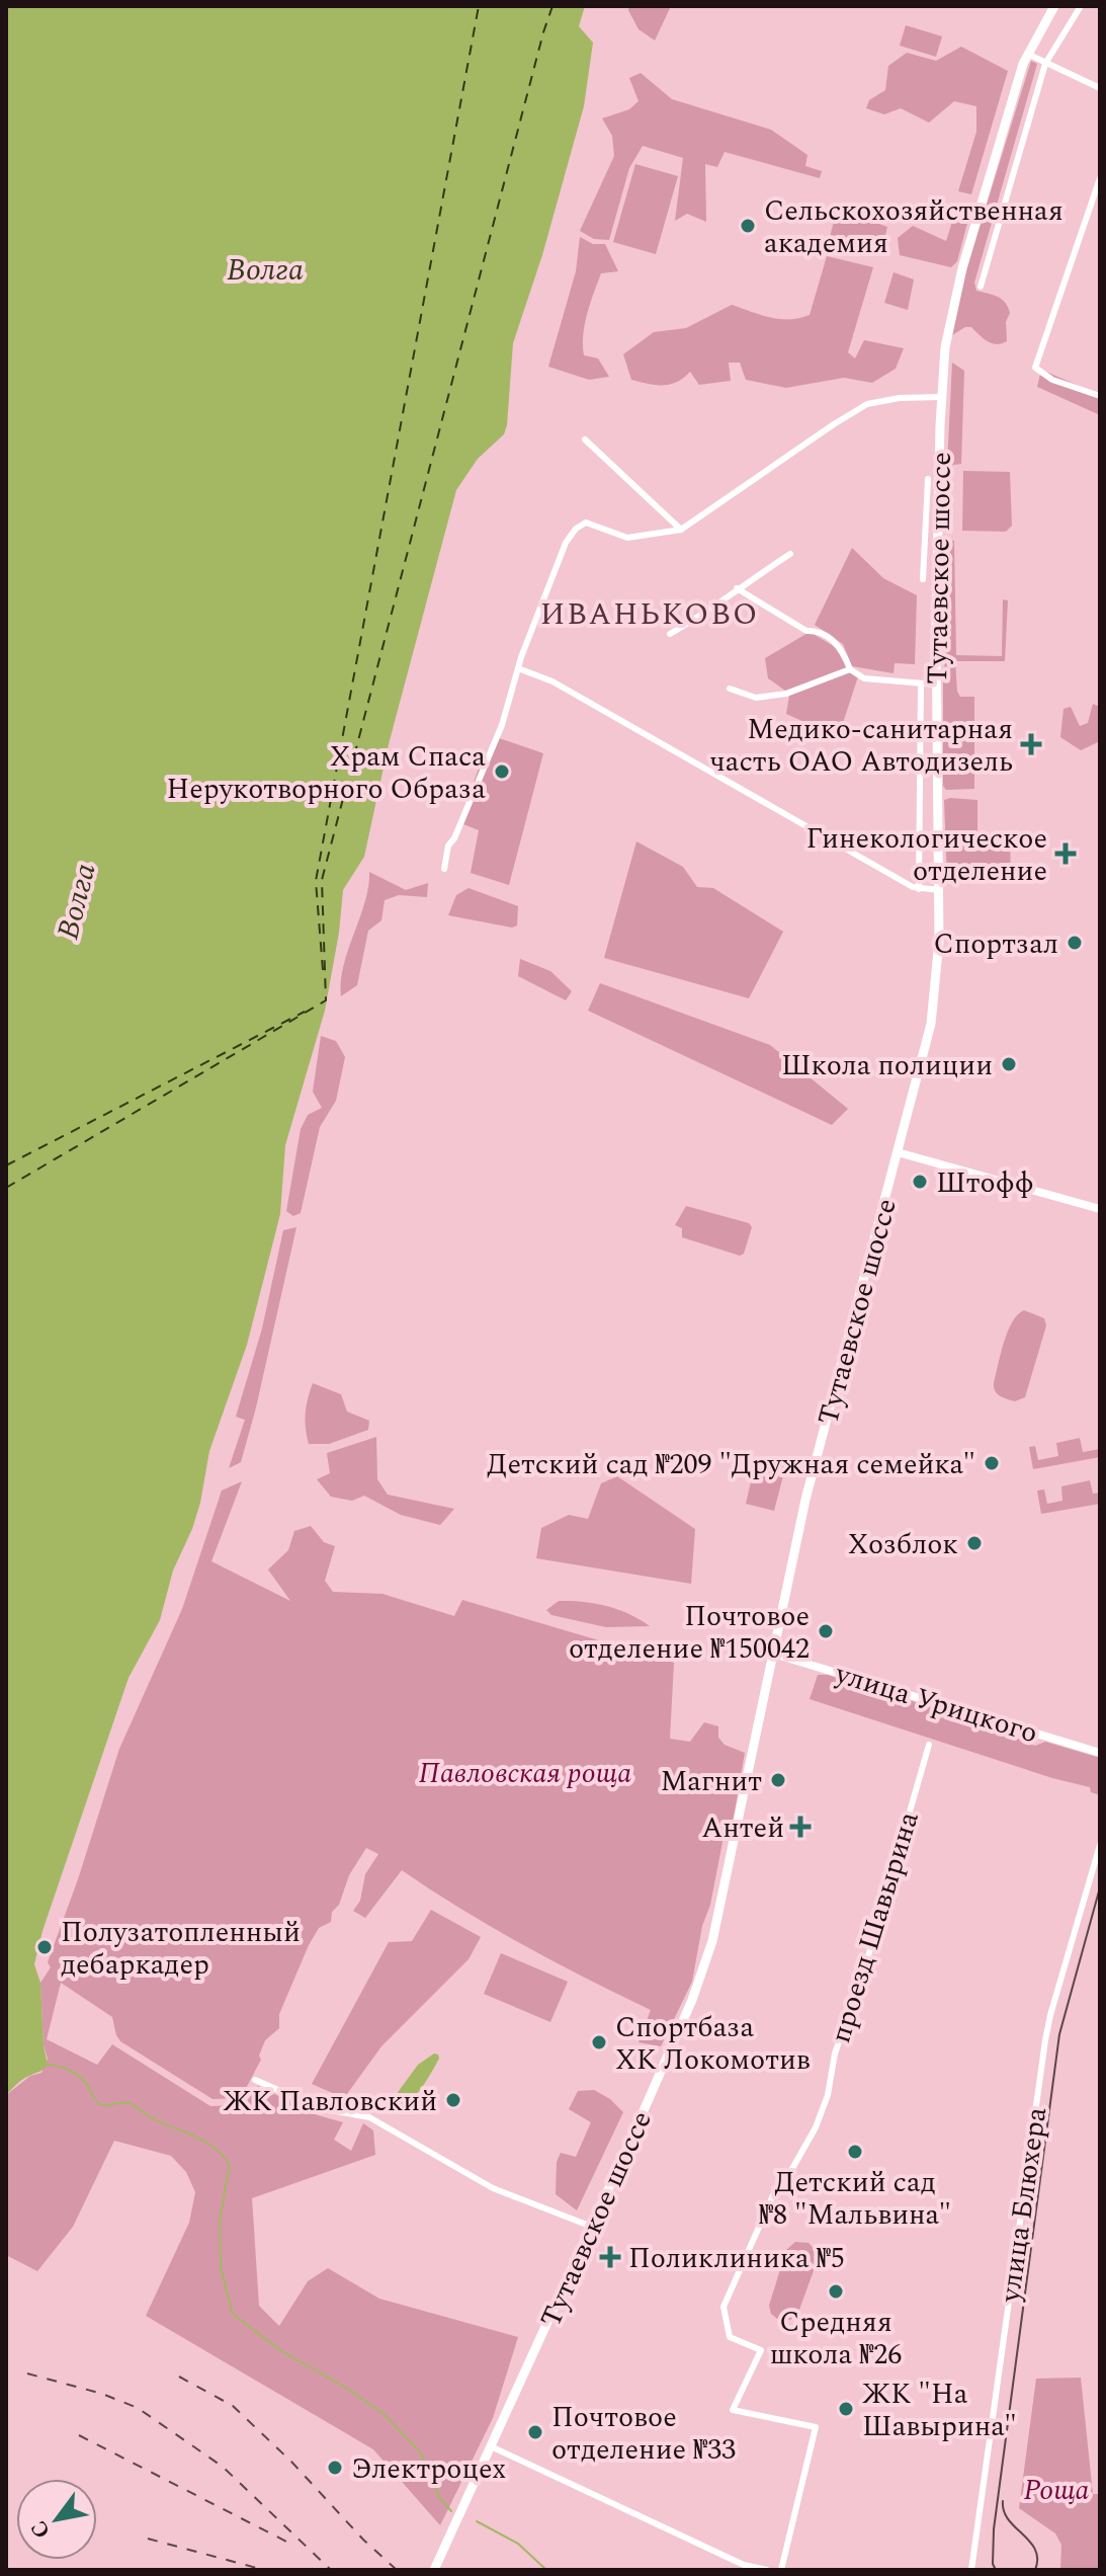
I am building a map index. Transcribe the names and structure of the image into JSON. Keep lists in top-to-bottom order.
{
  "streets": {
    "main road": ["Тутаевское шоссе"],
    "street": ["улица Урицкого", "проезд Шавырина", "улица Блюхера"]
  },
  "crossings": [
    ["Тутаевское шоссе", "улица Урицкого"]
  ],
  "districts": ["ИВАНЬКОВО"],
  "water": ["Волга"],
  "parks": ["Павловская роща", "Роща"],
  "places": {
    "other": [
      "Сельскохозяйственная академия",
      "Храм Спаса Нерукотворного Образа",
      "Спортзал",
      "Школа полиции",
      "Штофф",
      "Детский сад №209 \"Дружная семейка\"",
      "Хозблок",
      "Почтовое отделение №150042",
      "Магнит",
      "Полузатопленный дебаркадер",
      "Спортбаза ХК Локомотив",
      "ЖК Павловский",
      "Детский сад №8 \"Мальвина\"",
      "Средняя школа №26",
      "ЖК \"На Шавырина\"",
      "Почтовое отделение №33",
      "Электроцех"
    ],
    "health": [
      "Медико-санитарная часть ОАО Автодизель",
      "Гинекологическое отделение",
      "Антей",
      "Поликлиника №5"
    ]
  },
  "north": "bottom left"
}
